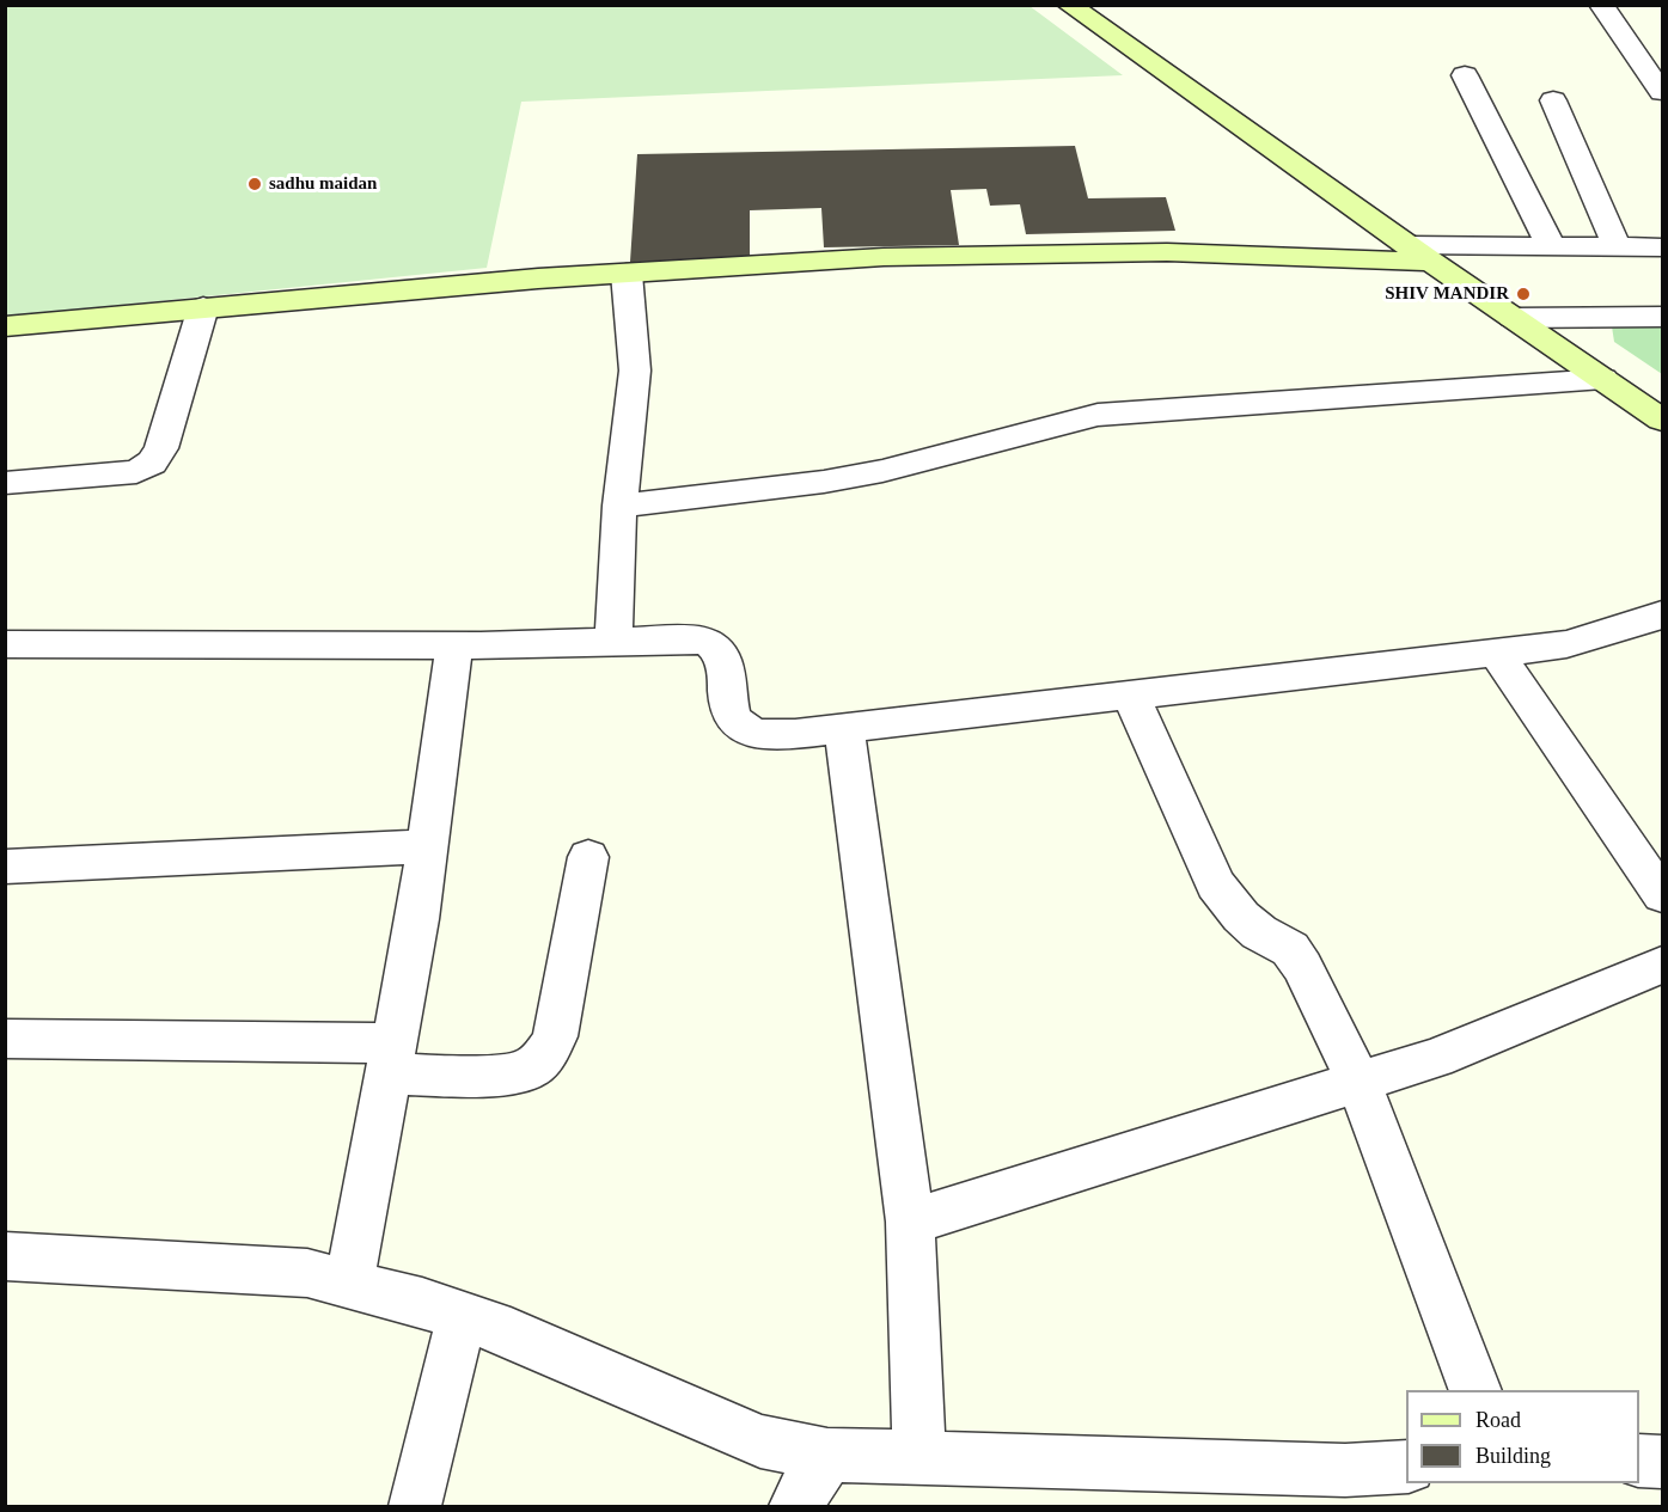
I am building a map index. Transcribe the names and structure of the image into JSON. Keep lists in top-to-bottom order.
{
  "places": ["sadhu maidan", "SHIV MANDIR"],
  "legend": ["Road", "Building"]
}
